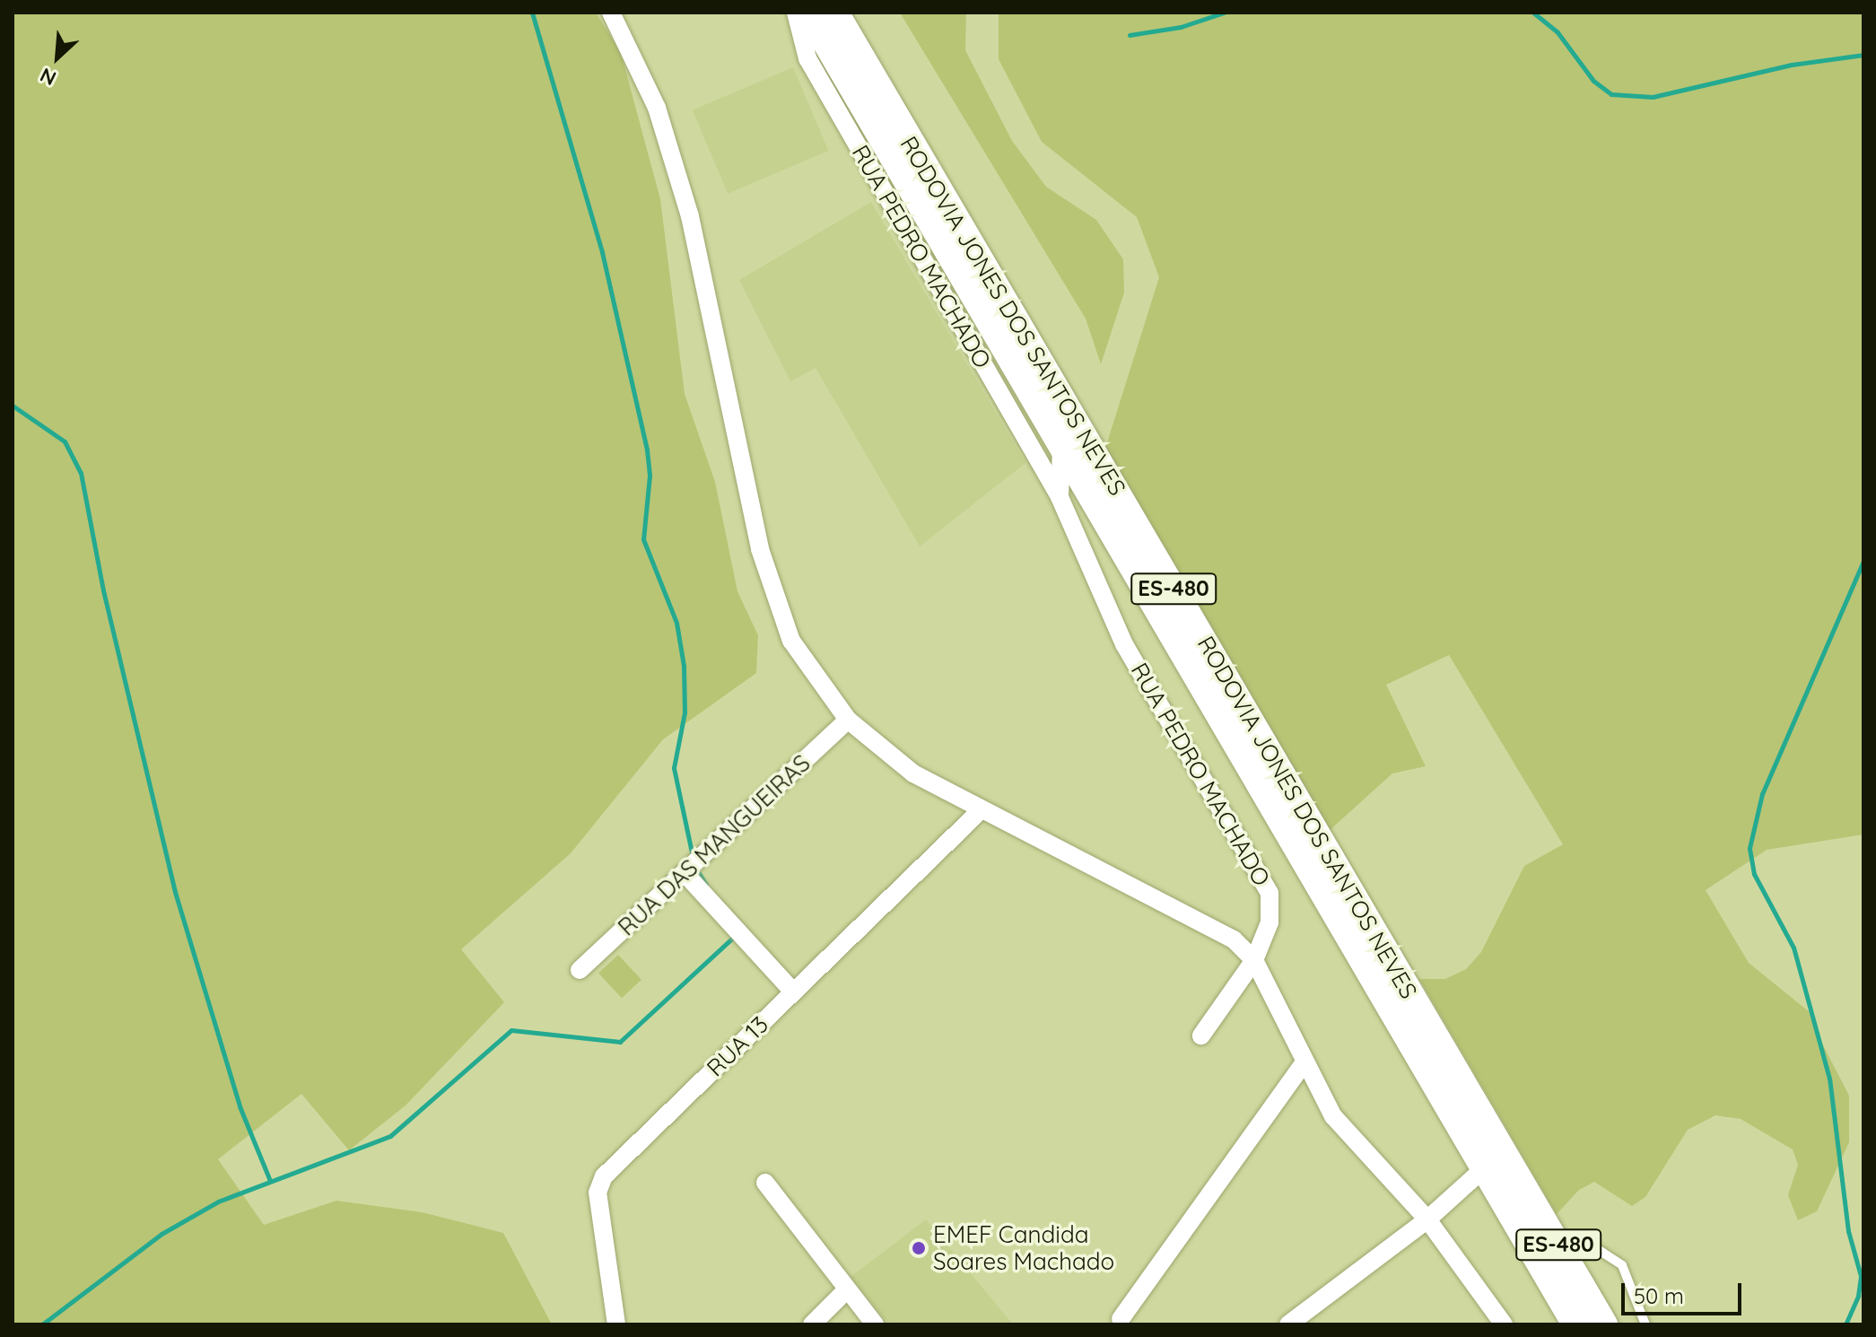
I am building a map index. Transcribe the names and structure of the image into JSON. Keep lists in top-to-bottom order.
{
  "streets": {
    "main road": ["RODOVIA JONES DOS SANTOS NEVES", "ES-480"],
    "street": ["RUA PEDRO MACHADO", "RUA DAS MANGUEIRAS", "RUA 13"]
  },
  "crossings": [
    ["RUA PEDRO MACHADO", "RODOVIA JONES DOS SANTOS NEVES"]
  ],
  "places": ["EMEF Candida Soares Machado"],
  "scale_bar": "50 m",
  "north": "bottom left"
}
